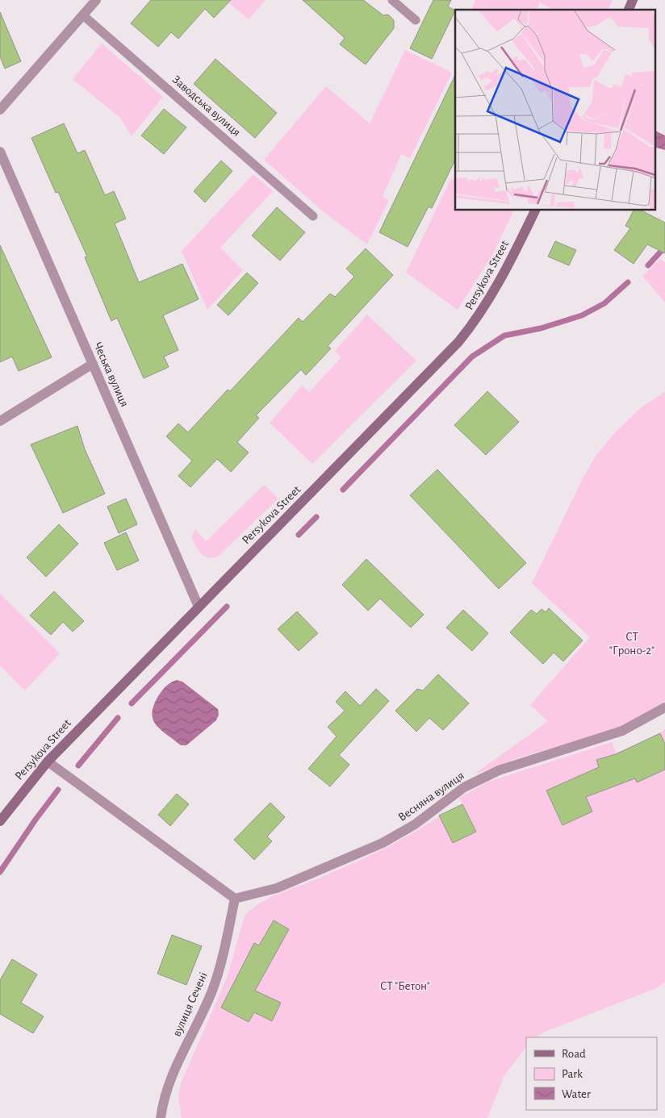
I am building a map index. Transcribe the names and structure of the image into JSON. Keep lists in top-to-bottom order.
{
  "streets": {
    "main road": ["Persykova Street"],
    "street": ["Чеська вулиця", "Весняна вулиця", "вулиця Сечені"],
    "lane": ["Заводська вулиця"]
  },
  "crossings": [
    ["Persykova Street", "Чеська вулиця"],
    ["Весняна вулиця", "вулиця Сечені"]
  ],
  "parks": ["СТ \"Гроно-2\"", "СТ \"Бетон\""],
  "legend": ["Road", "Park", "Water"]
}
